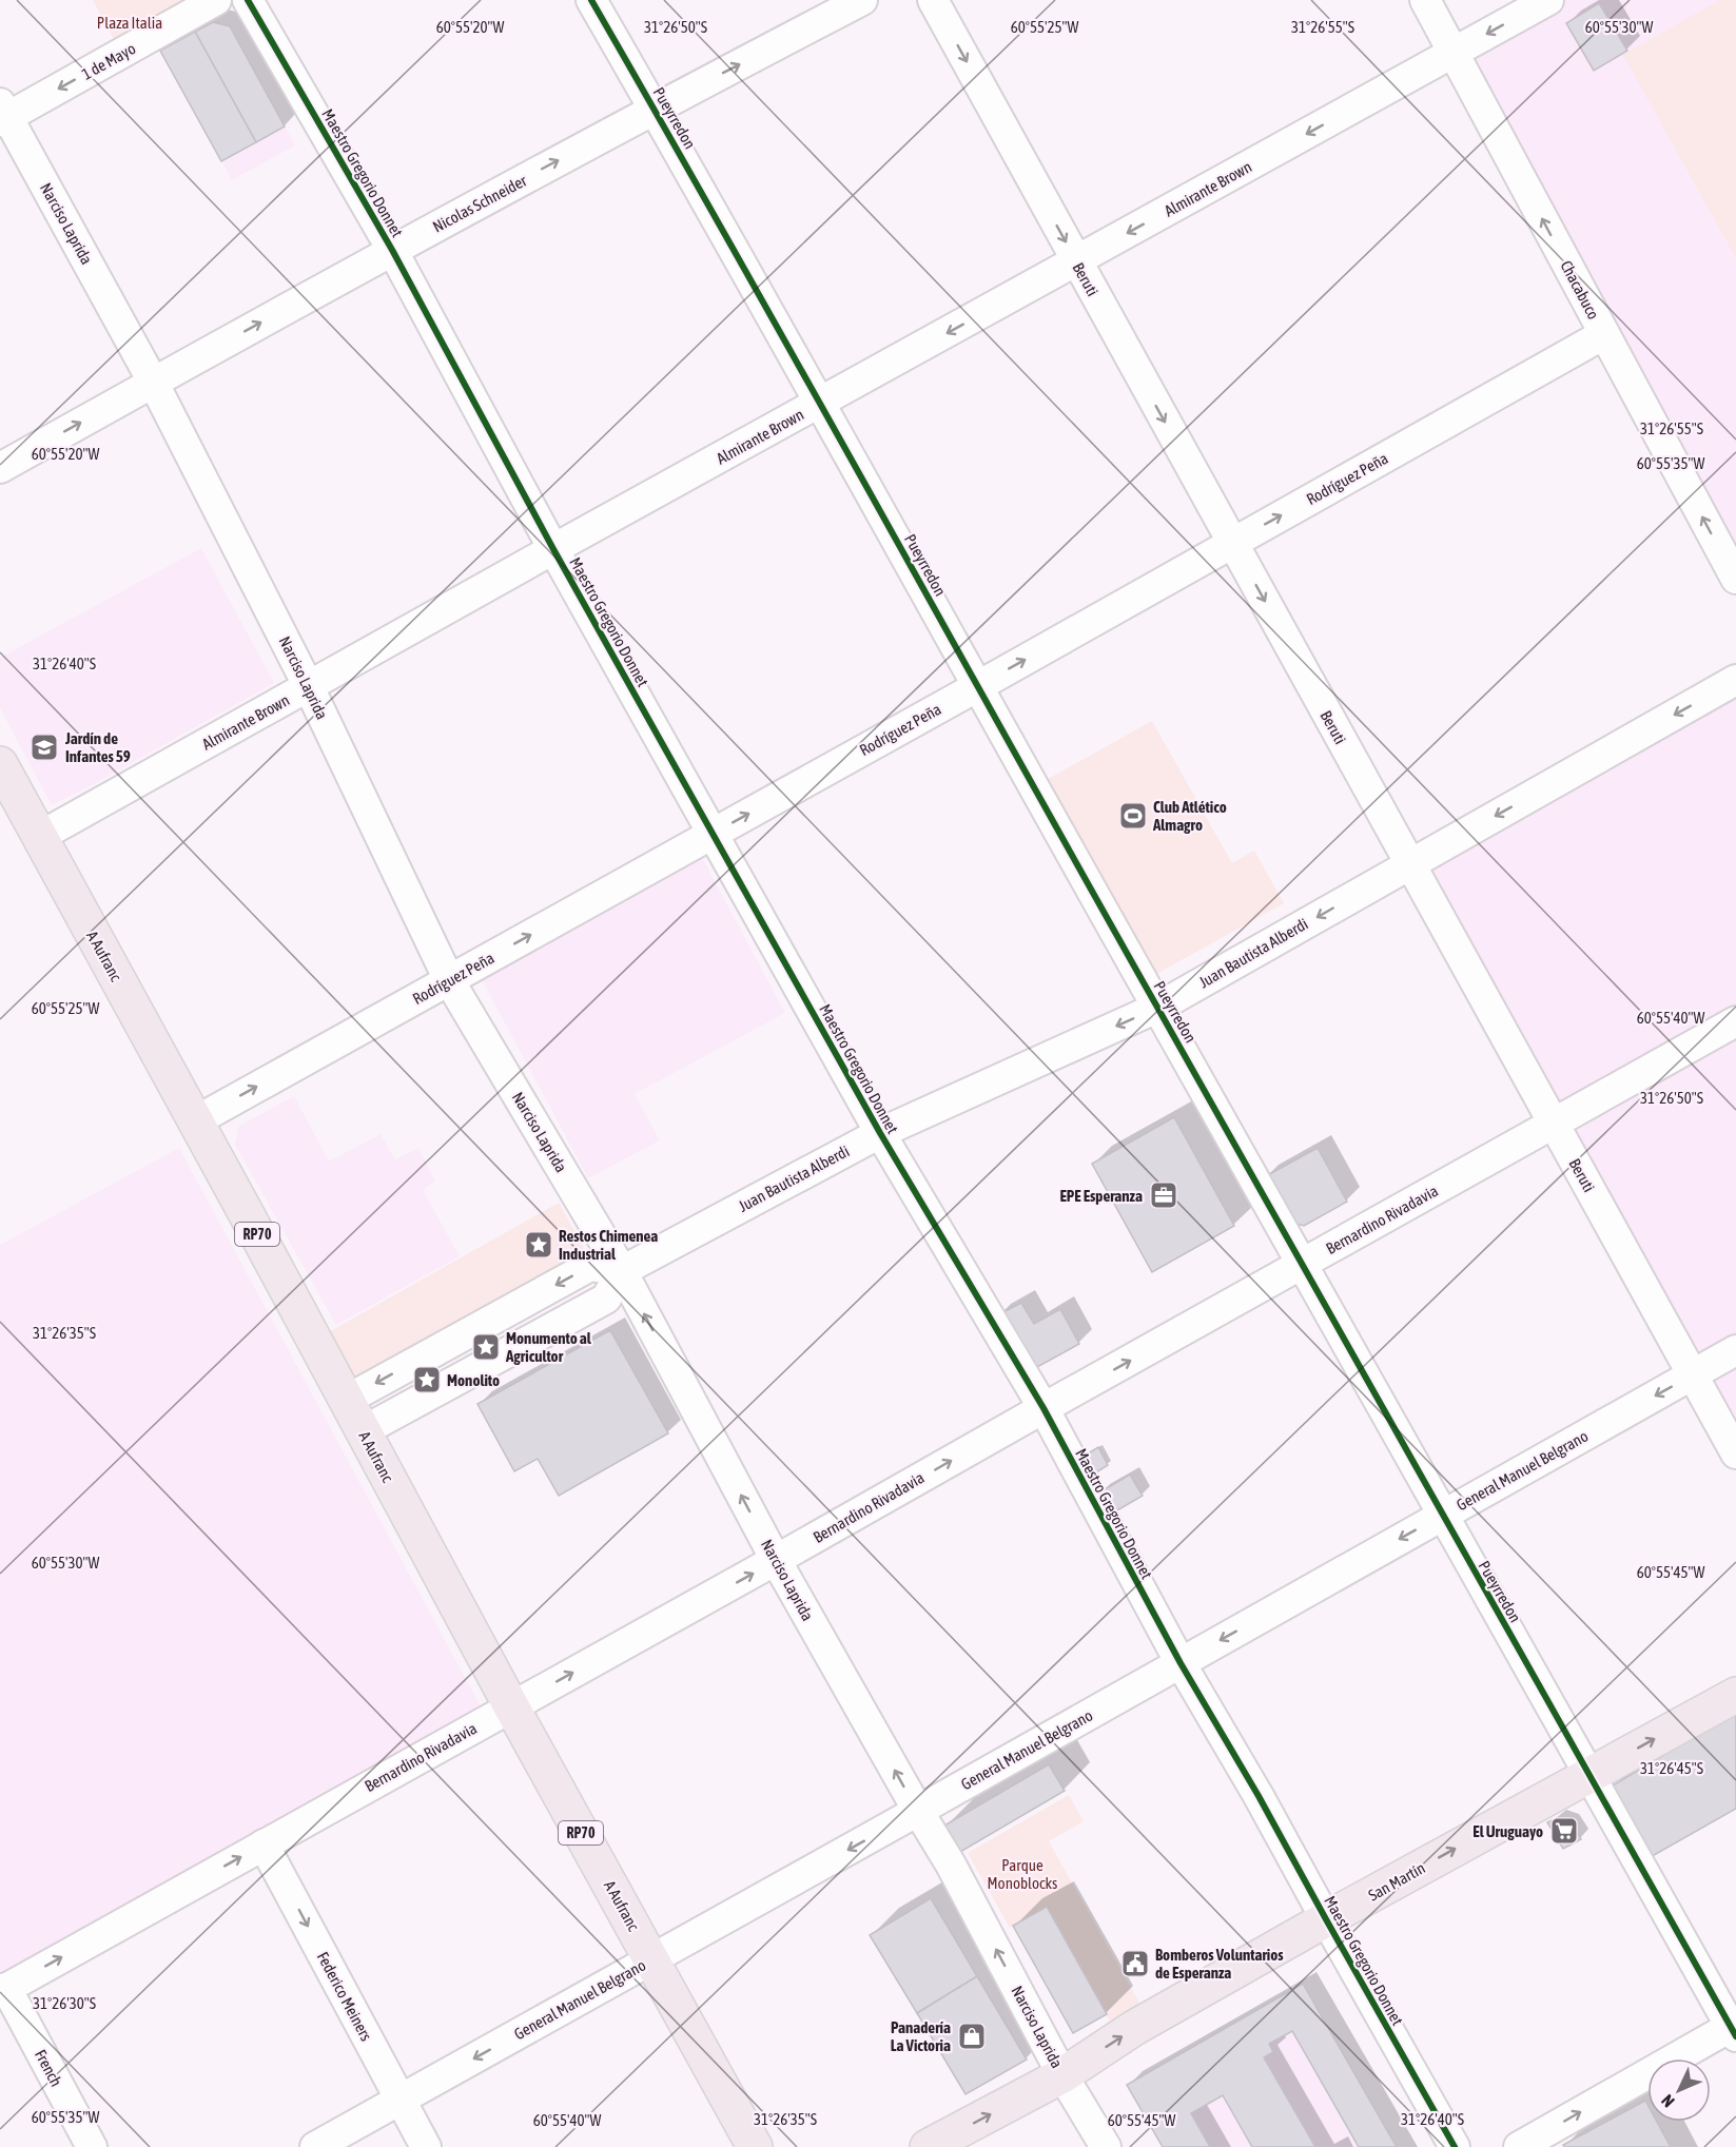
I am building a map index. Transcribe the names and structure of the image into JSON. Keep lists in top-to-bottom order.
{
  "streets": {
    "main road": ["A Aufranc", "RP70", "San Martín"],
    "street": [
      "1 de Mayo",
      "Pueyrredon",
      "Maestro Gregorio Donnet",
      "Almirante Brown",
      "Nicolas Schneider",
      "Narciso Laprida",
      "Beruti",
      "Chacabuco",
      "Rodríguez Peña",
      "Juan Bautista Alberdi",
      "Bernardino Rivadavia",
      "General Manuel Belgrano",
      "Federico Meiners",
      "French"
    ]
  },
  "crossings": [
    ["1 de Mayo", "Narciso Laprida"],
    ["Pueyrredon", "Almirante Brown"],
    ["Pueyrredon", "Nicolas Schneider"],
    ["Pueyrredon", "Rodríguez Peña"],
    ["Pueyrredon", "Juan Bautista Alberdi"],
    ["Pueyrredon", "Bernardino Rivadavia"],
    ["Pueyrredon", "General Manuel Belgrano"],
    ["Pueyrredon", "San Martín"],
    ["Maestro Gregorio Donnet", "Almirante Brown"],
    ["Maestro Gregorio Donnet", "Nicolas Schneider"],
    ["Maestro Gregorio Donnet", "Rodríguez Peña"],
    ["Maestro Gregorio Donnet", "Juan Bautista Alberdi"],
    ["Maestro Gregorio Donnet", "Bernardino Rivadavia"],
    ["Maestro Gregorio Donnet", "General Manuel Belgrano"],
    ["Maestro Gregorio Donnet", "San Martín"],
    ["Almirante Brown", "Narciso Laprida"],
    ["Almirante Brown", "Beruti"],
    ["Almirante Brown", "Chacabuco"],
    ["Almirante Brown", "A Aufranc"],
    ["Nicolas Schneider", "Narciso Laprida"],
    ["Narciso Laprida", "Rodríguez Peña"],
    ["Narciso Laprida", "Juan Bautista Alberdi"],
    ["Narciso Laprida", "Bernardino Rivadavia"],
    ["Narciso Laprida", "General Manuel Belgrano"],
    ["Narciso Laprida", "San Martín"],
    ["Beruti", "Rodríguez Peña"],
    ["Beruti", "Juan Bautista Alberdi"],
    ["Beruti", "Bernardino Rivadavia"],
    ["Beruti", "General Manuel Belgrano"],
    ["Chacabuco", "Rodríguez Peña"],
    ["Rodríguez Peña", "A Aufranc"],
    ["A Aufranc", "Bernardino Rivadavia"],
    ["A Aufranc", "General Manuel Belgrano"],
    ["Bernardino Rivadavia", "Federico Meiners"],
    ["Bernardino Rivadavia", "French"],
    ["General Manuel Belgrano", "Federico Meiners"]
  ],
  "one_way": [
    "1 de Mayo",
    "Almirante Brown",
    "Nicolas Schneider",
    "Narciso Laprida",
    "Beruti",
    "Chacabuco",
    "Rodríguez Peña",
    "Juan Bautista Alberdi",
    "Bernardino Rivadavia",
    "General Manuel Belgrano",
    "San Martín",
    "Federico Meiners"
  ],
  "parks": ["Plaza Italia", "Parque Monoblocks"],
  "places": {
    "school or university": ["Jardín de Infantes 59"],
    "sports": ["Club Atlético Almagro"],
    "office": ["EPE Esperanza"],
    "place": ["Restos Chimenea Industrial", "Monumento al Agricultor", "Monolito"],
    "supermarket": ["El Uruguayo"],
    "public building": ["Bomberos Voluntarios de Esperanza"],
    "shop": ["Panadería La Victoria"]
  },
  "north": "bottom left",
  "coordinates": [
    "60°55'20\"W",
    "60°55'25\"W",
    "60°55'30\"W",
    "31°26'50\"S",
    "31°26'55\"S",
    "60°55'35\"W",
    "31°26'40\"S",
    "60°55'40\"W",
    "31°26'35\"S",
    "60°55'45\"W",
    "31°26'45\"S",
    "31°26'30\"S"
  ]
}
